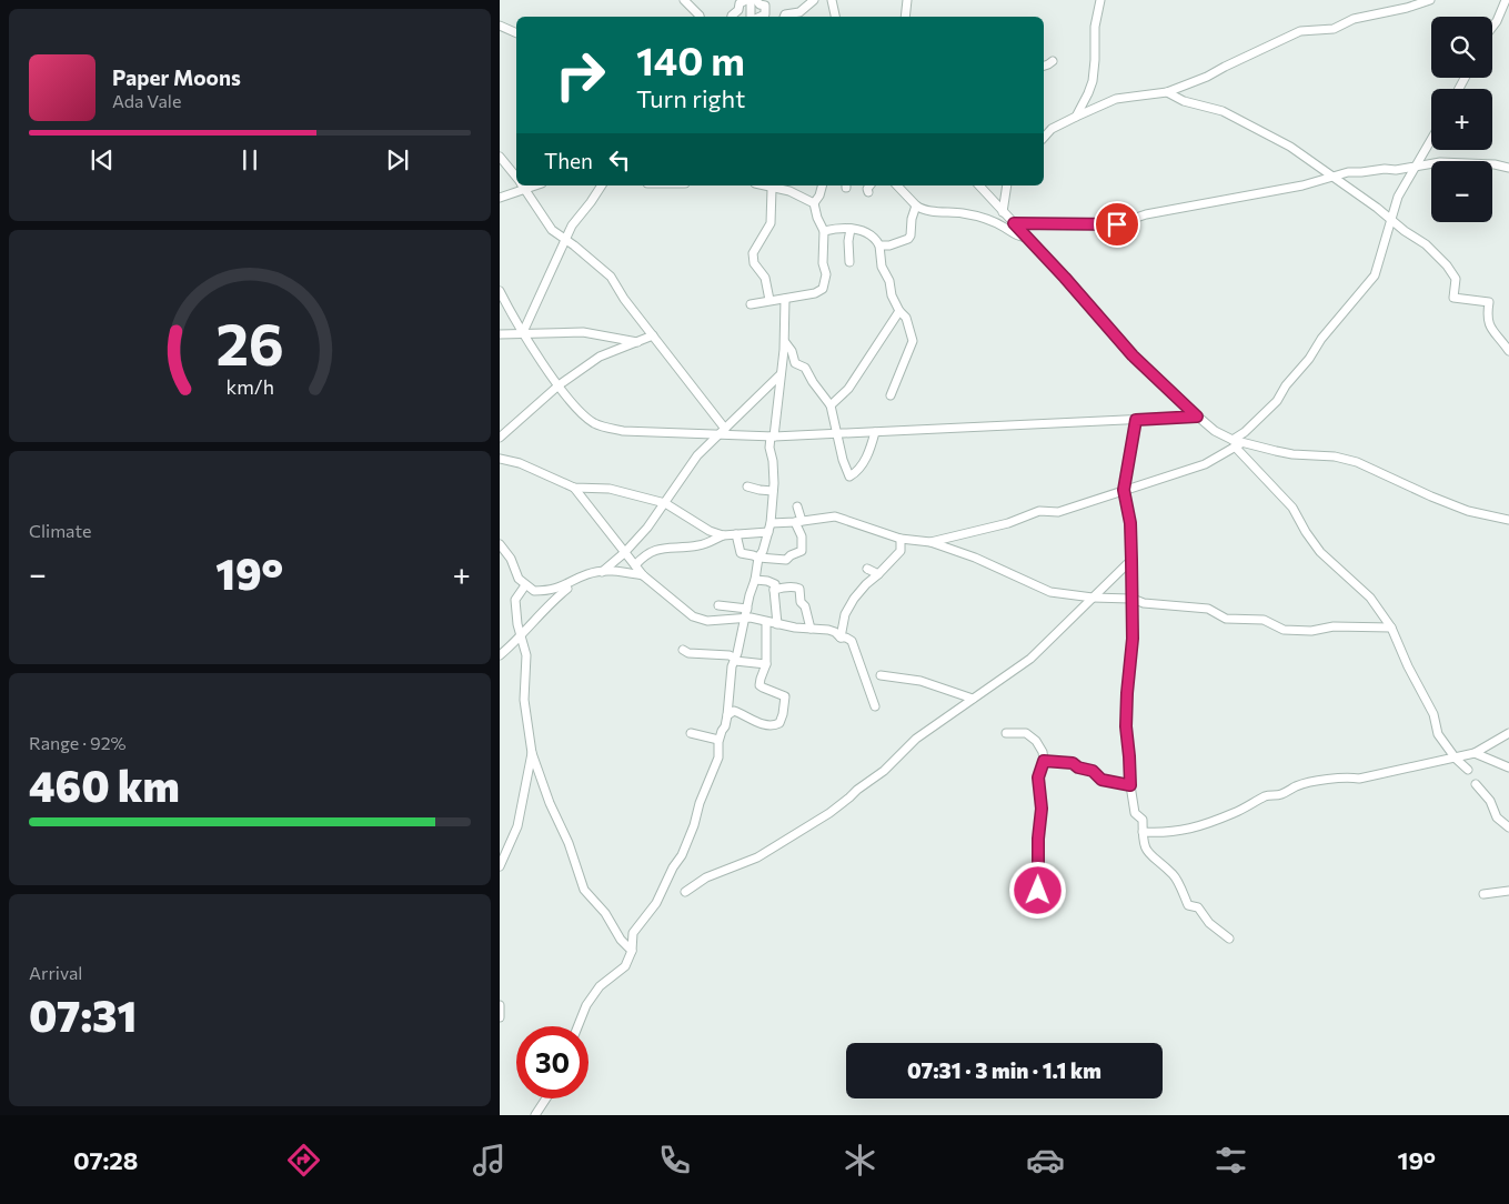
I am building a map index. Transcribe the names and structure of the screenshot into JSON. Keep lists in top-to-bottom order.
{
  "page": {
    "map_buttons": ["+", "−"],
    "turn": ["140 m", "Turn right"],
    "song": ["Paper Moons", "Ada Vale"],
    "then": "Then",
    "tile": [
      "Climate",
      ["Range · 92%", "460 km"],
      ["Arrival", "07:31"]
    ],
    "heat": ["−", "19°", "+"],
    "limit": "30",
    "trip": "07:31 · 3 min · 1.1 km",
    "tabs": ["07:28", "19°"],
    "gauge": ["26", "km/h"]
  }
}
